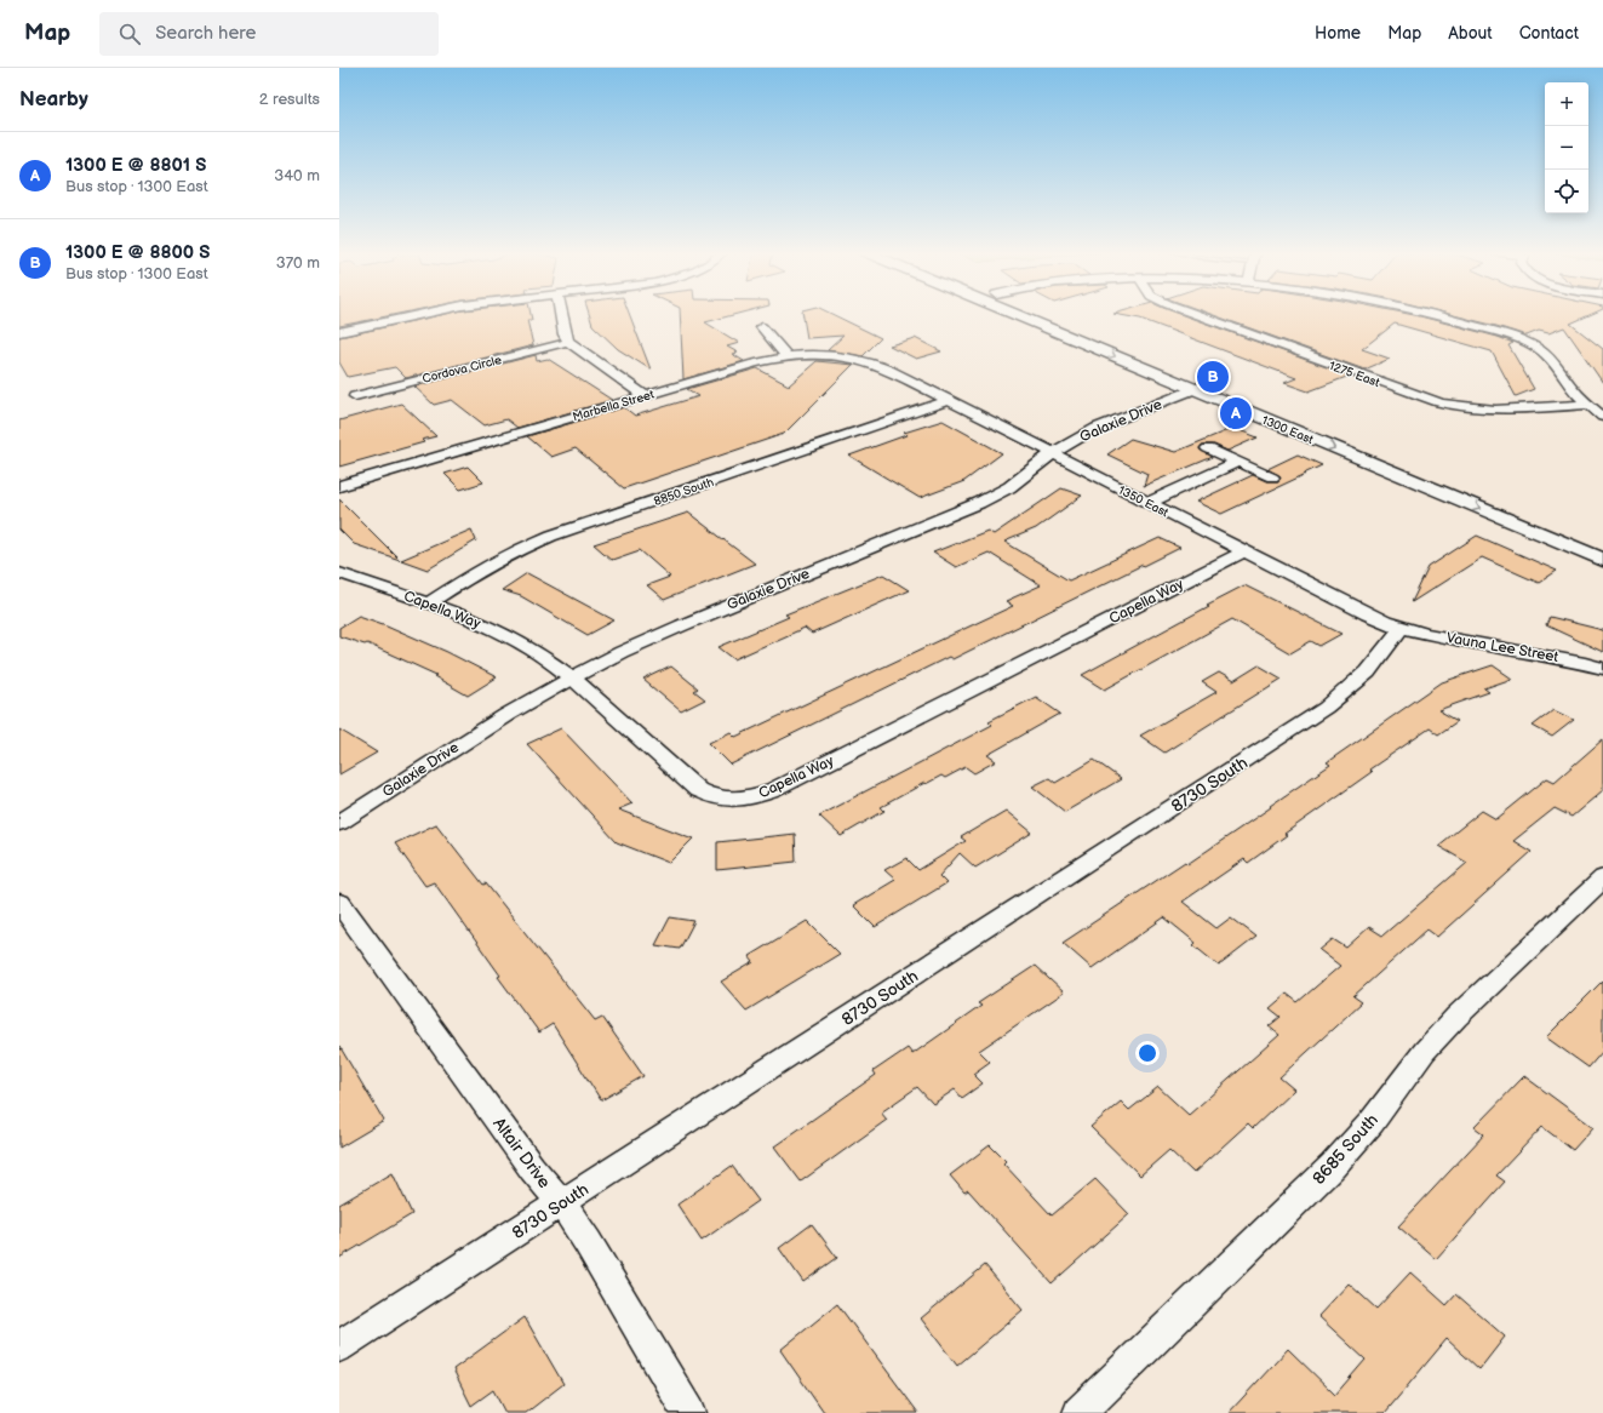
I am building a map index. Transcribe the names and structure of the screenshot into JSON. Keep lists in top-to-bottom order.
{
  "streets": {
    "main road": ["1300 East"],
    "street": [
      "Cordova Circle",
      "1275 East",
      "Marbella Street",
      "Galaxie Drive",
      "8850 South",
      "1350 East",
      "Capella Way",
      "Vauna Lee Street",
      "8730 South",
      "8685 South",
      "Altair Drive"
    ]
  },
  "crossings": [
    ["Marbella Street", "1350 East"],
    ["Galaxie Drive", "1300 East"],
    ["Galaxie Drive", "1350 East"],
    ["Galaxie Drive", "Capella Way"],
    ["8850 South", "1350 East"],
    ["8850 South", "Capella Way"],
    ["1350 East", "Capella Way"],
    ["1350 East", "Vauna Lee Street"],
    ["1350 East", "8730 South"],
    ["Vauna Lee Street", "8730 South"],
    ["8730 South", "Altair Drive"]
  ],
  "page": {
    "header": "Map",
    "search": "Search here",
    "nav": [
      "Home",
      "Map",
      "About",
      "Contact"
    ],
    "heading": ["Nearby", "2 results"],
    "map_buttons": ["+", "−"],
    "list": [
      {
        "mark": "A",
        "name": "1300 E @ 8801 S",
        "note": "Bus stop · 1300 East",
        "value": "340 m"
      },
      {
        "mark": "B",
        "name": "1300 E @ 8800 S",
        "note": "Bus stop · 1300 East",
        "value": "370 m"
      }
    ],
    "pins": ["B", "A"]
  }
}
